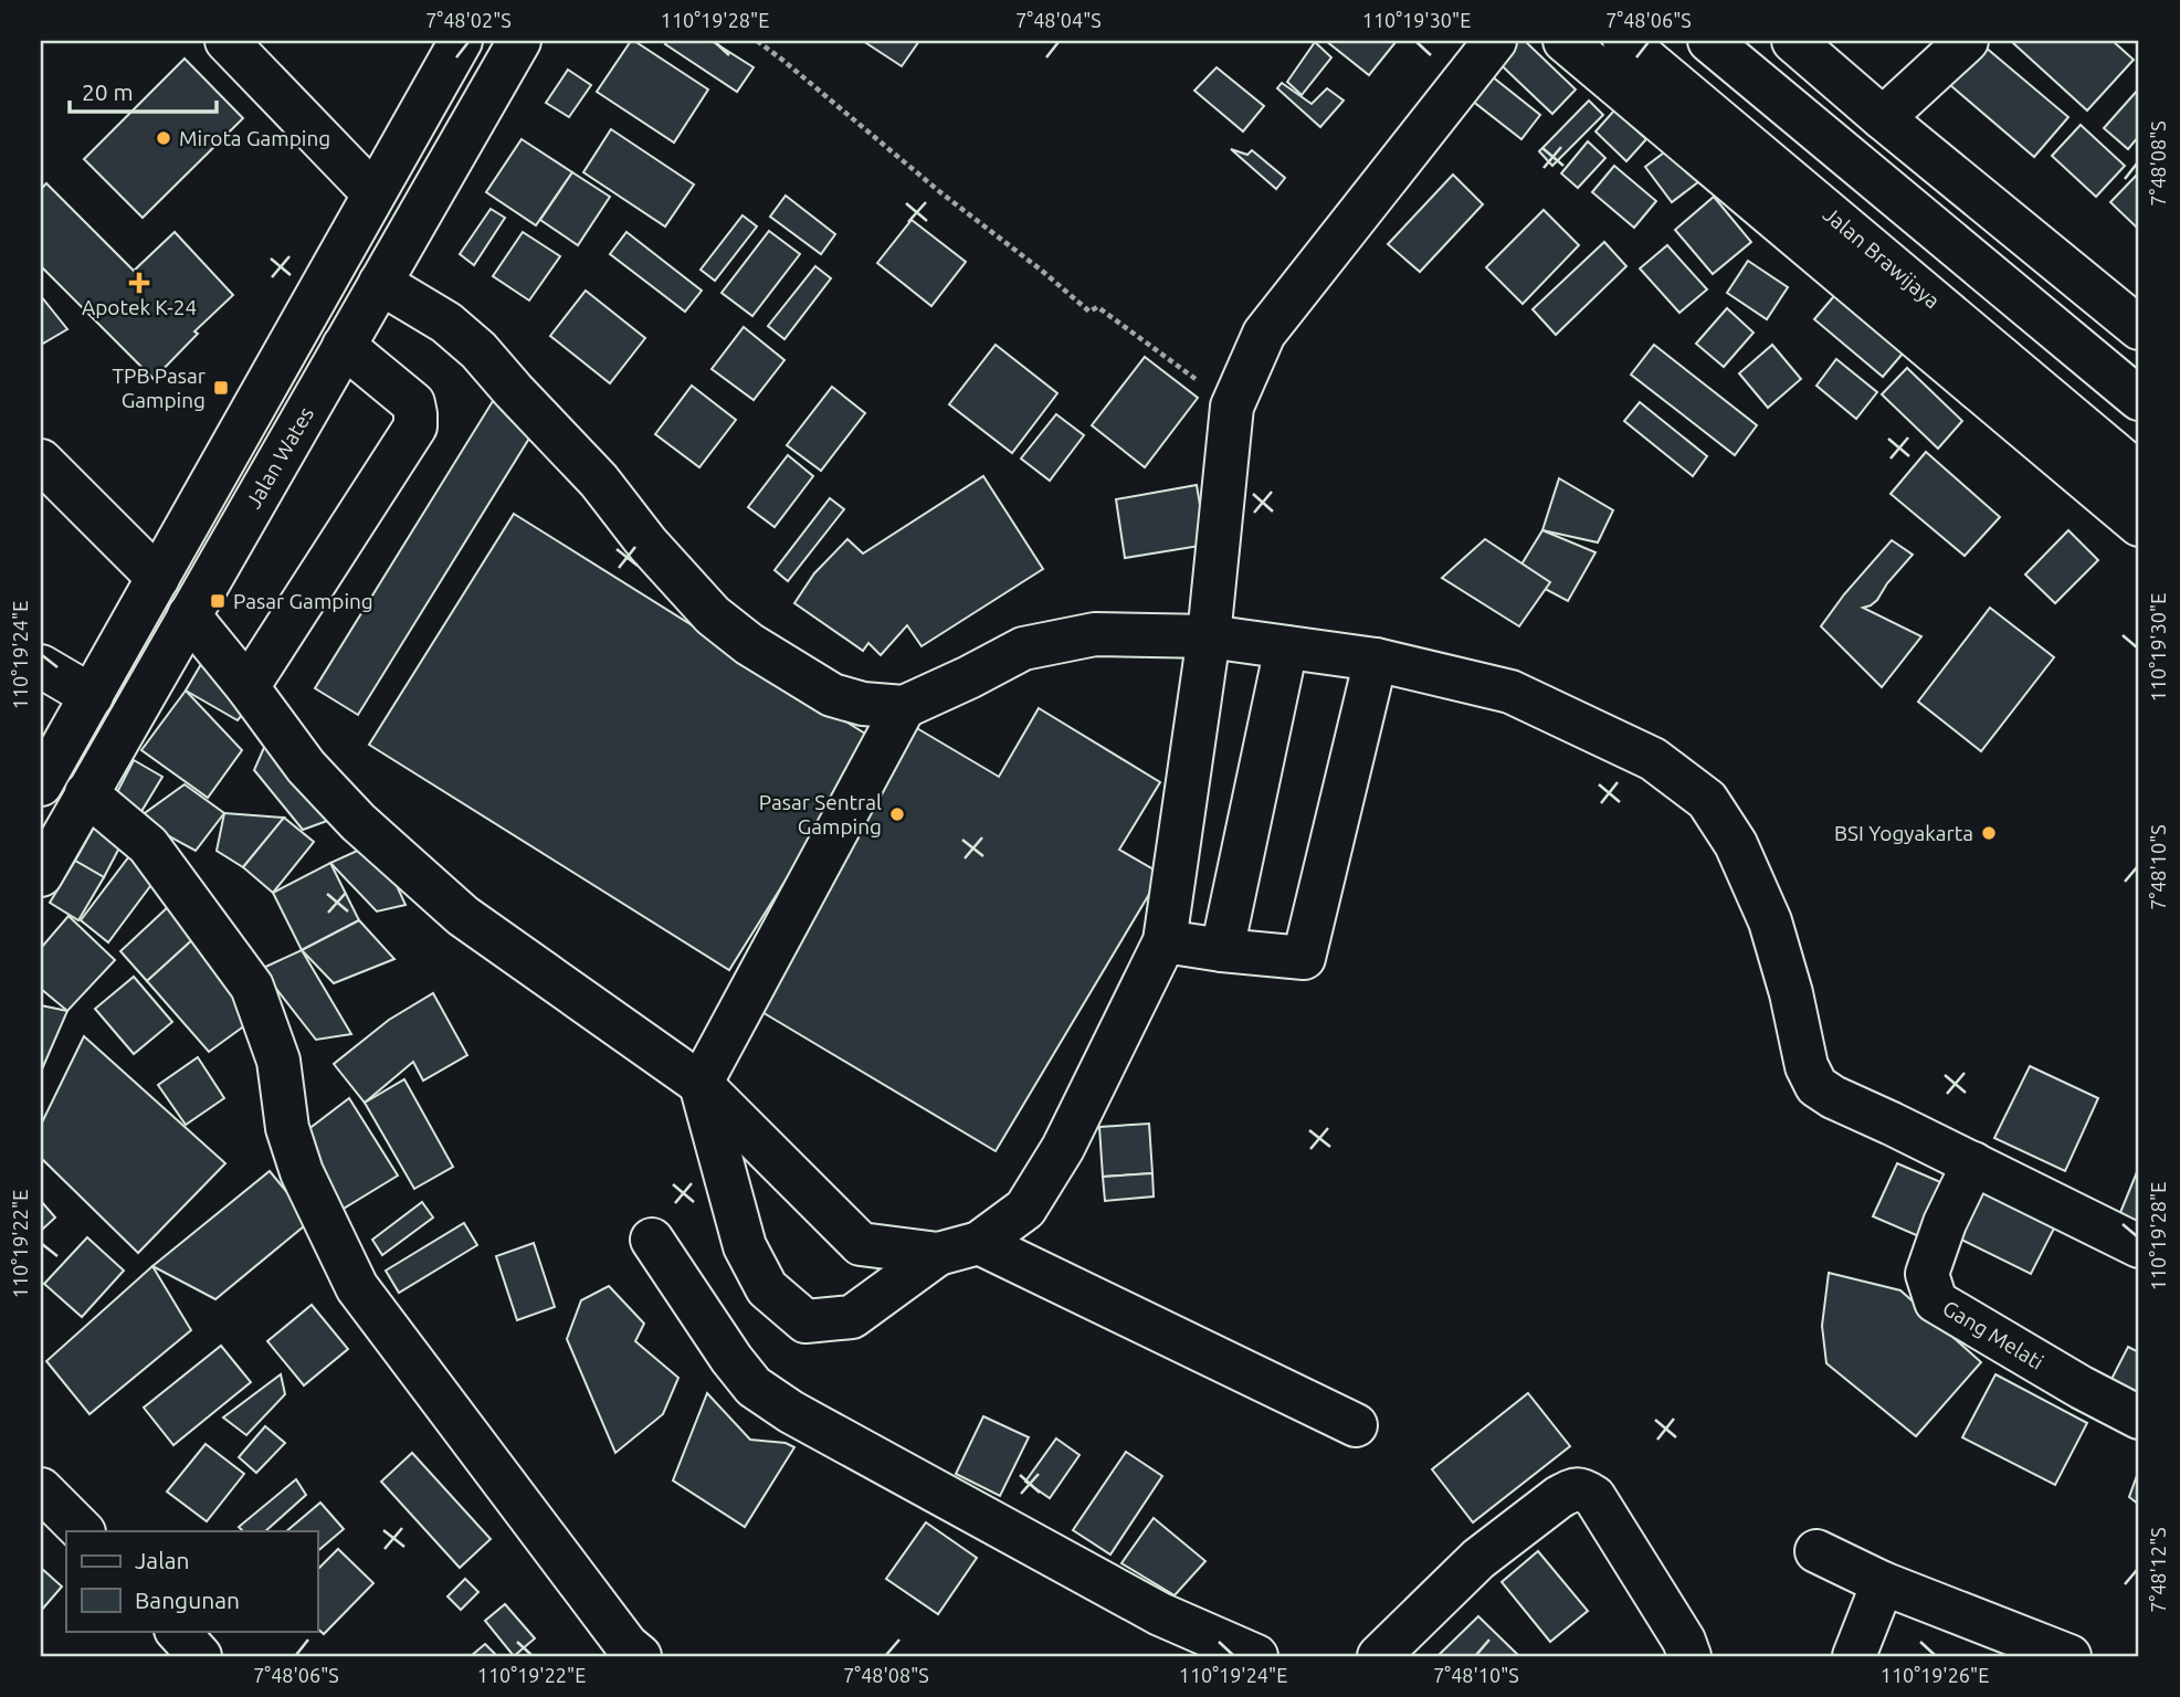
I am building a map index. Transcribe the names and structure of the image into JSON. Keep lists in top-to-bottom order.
{
  "streets": {
    "main road": ["Jalan Brawijaya", "Jalan Wates", "Gang Melati"]
  },
  "places": {
    "other": ["Mirota Gamping", "Pasar Sentral Gamping", "BSI Yogyakarta"],
    "health": ["Apotek K-24"],
    "transit": ["TPB Pasar Gamping", "Pasar Gamping"]
  },
  "legend": ["Jalan", "Bangunan"],
  "scale_bar": "20 m",
  "coordinates": [
    "7°48'02\"S",
    "110°19'28\"E",
    "7°48'04\"S",
    "110°19'30\"E",
    "7°48'06\"S",
    "7°48'08\"S",
    "110°19'24\"E",
    "7°48'10\"S",
    "110°19'22\"E",
    "7°48'12\"S",
    "110°19'26\"E"
  ]
}
